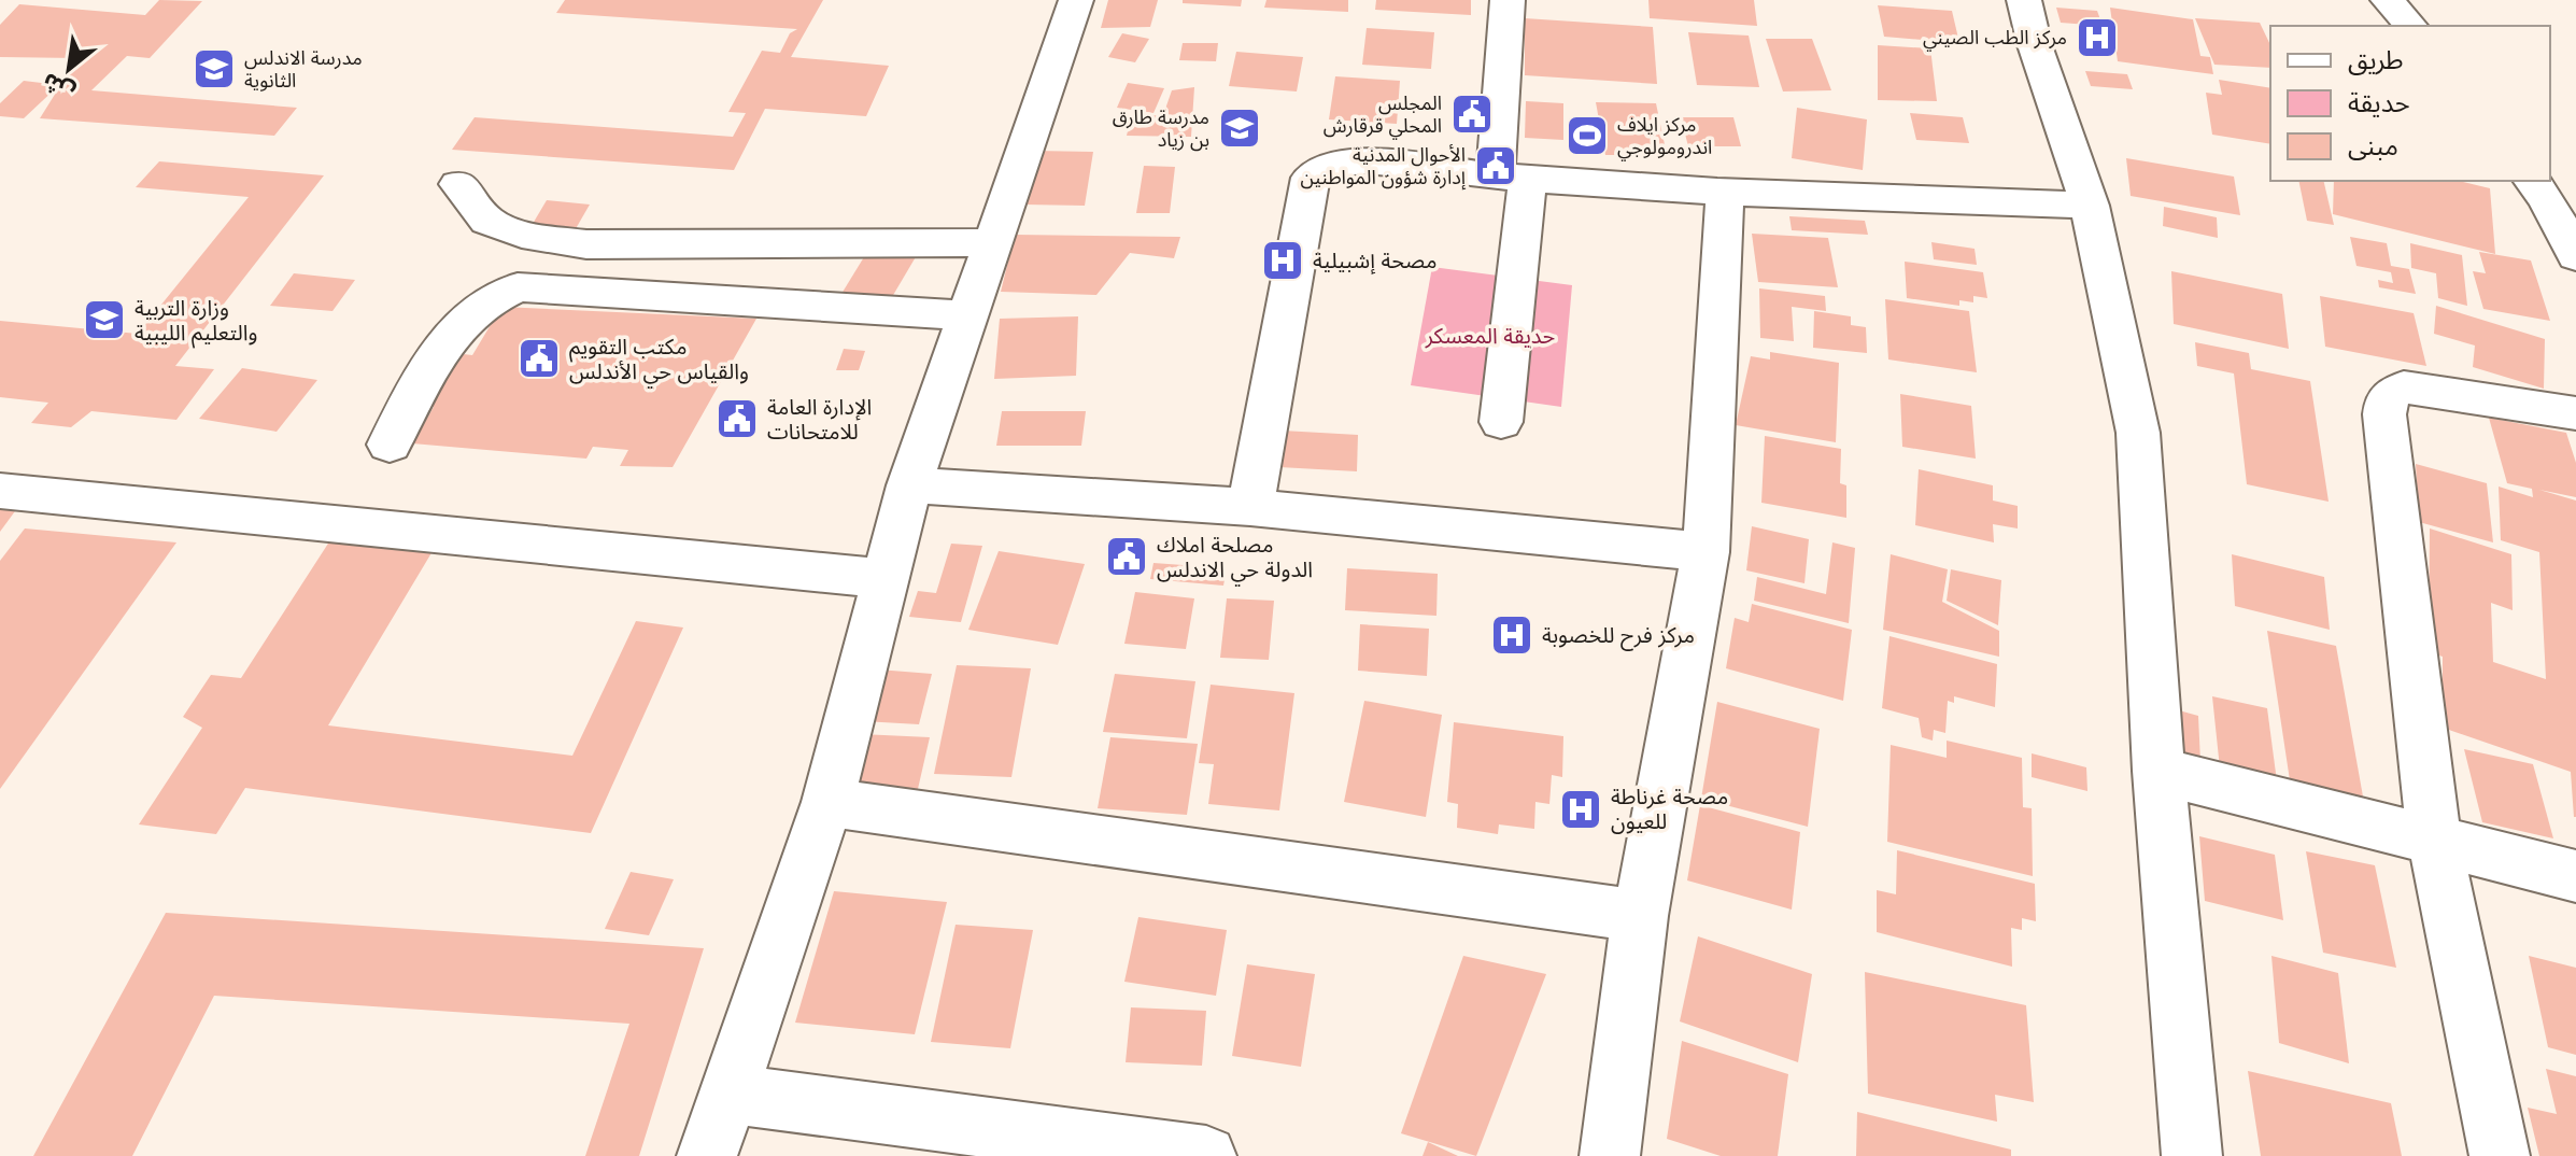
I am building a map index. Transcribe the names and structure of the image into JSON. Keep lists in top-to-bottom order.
{
  "parks": ["حديقة المعسكر"],
  "places": {
    "hospital": [
      "مركز الطب الصيني",
      "مصحة إشبيلية",
      "مركز فرح للخصوبة",
      "مصحة غرناطة للعيون"
    ],
    "school or university": ["مدرسة الاندلس الثانوية", "مدرسة طارق بن زياد", "وزارة التربية والتعليم الليبية"],
    "public building": [
      "المجلس المحلي قرقارش",
      "الأحوال المدنية إدارة شؤون المواطنين",
      "مكتب التقويم والقياس حي الأندلس",
      "الإدارة العامة للامتحانات",
      "مصلحة املاك الدولة حي الاندلس"
    ],
    "sports": ["مركز ايلاف اندرومولوجي"]
  },
  "legend": ["طريق", "حديقة", "مبنى"],
  "north": "bottom left"
}
